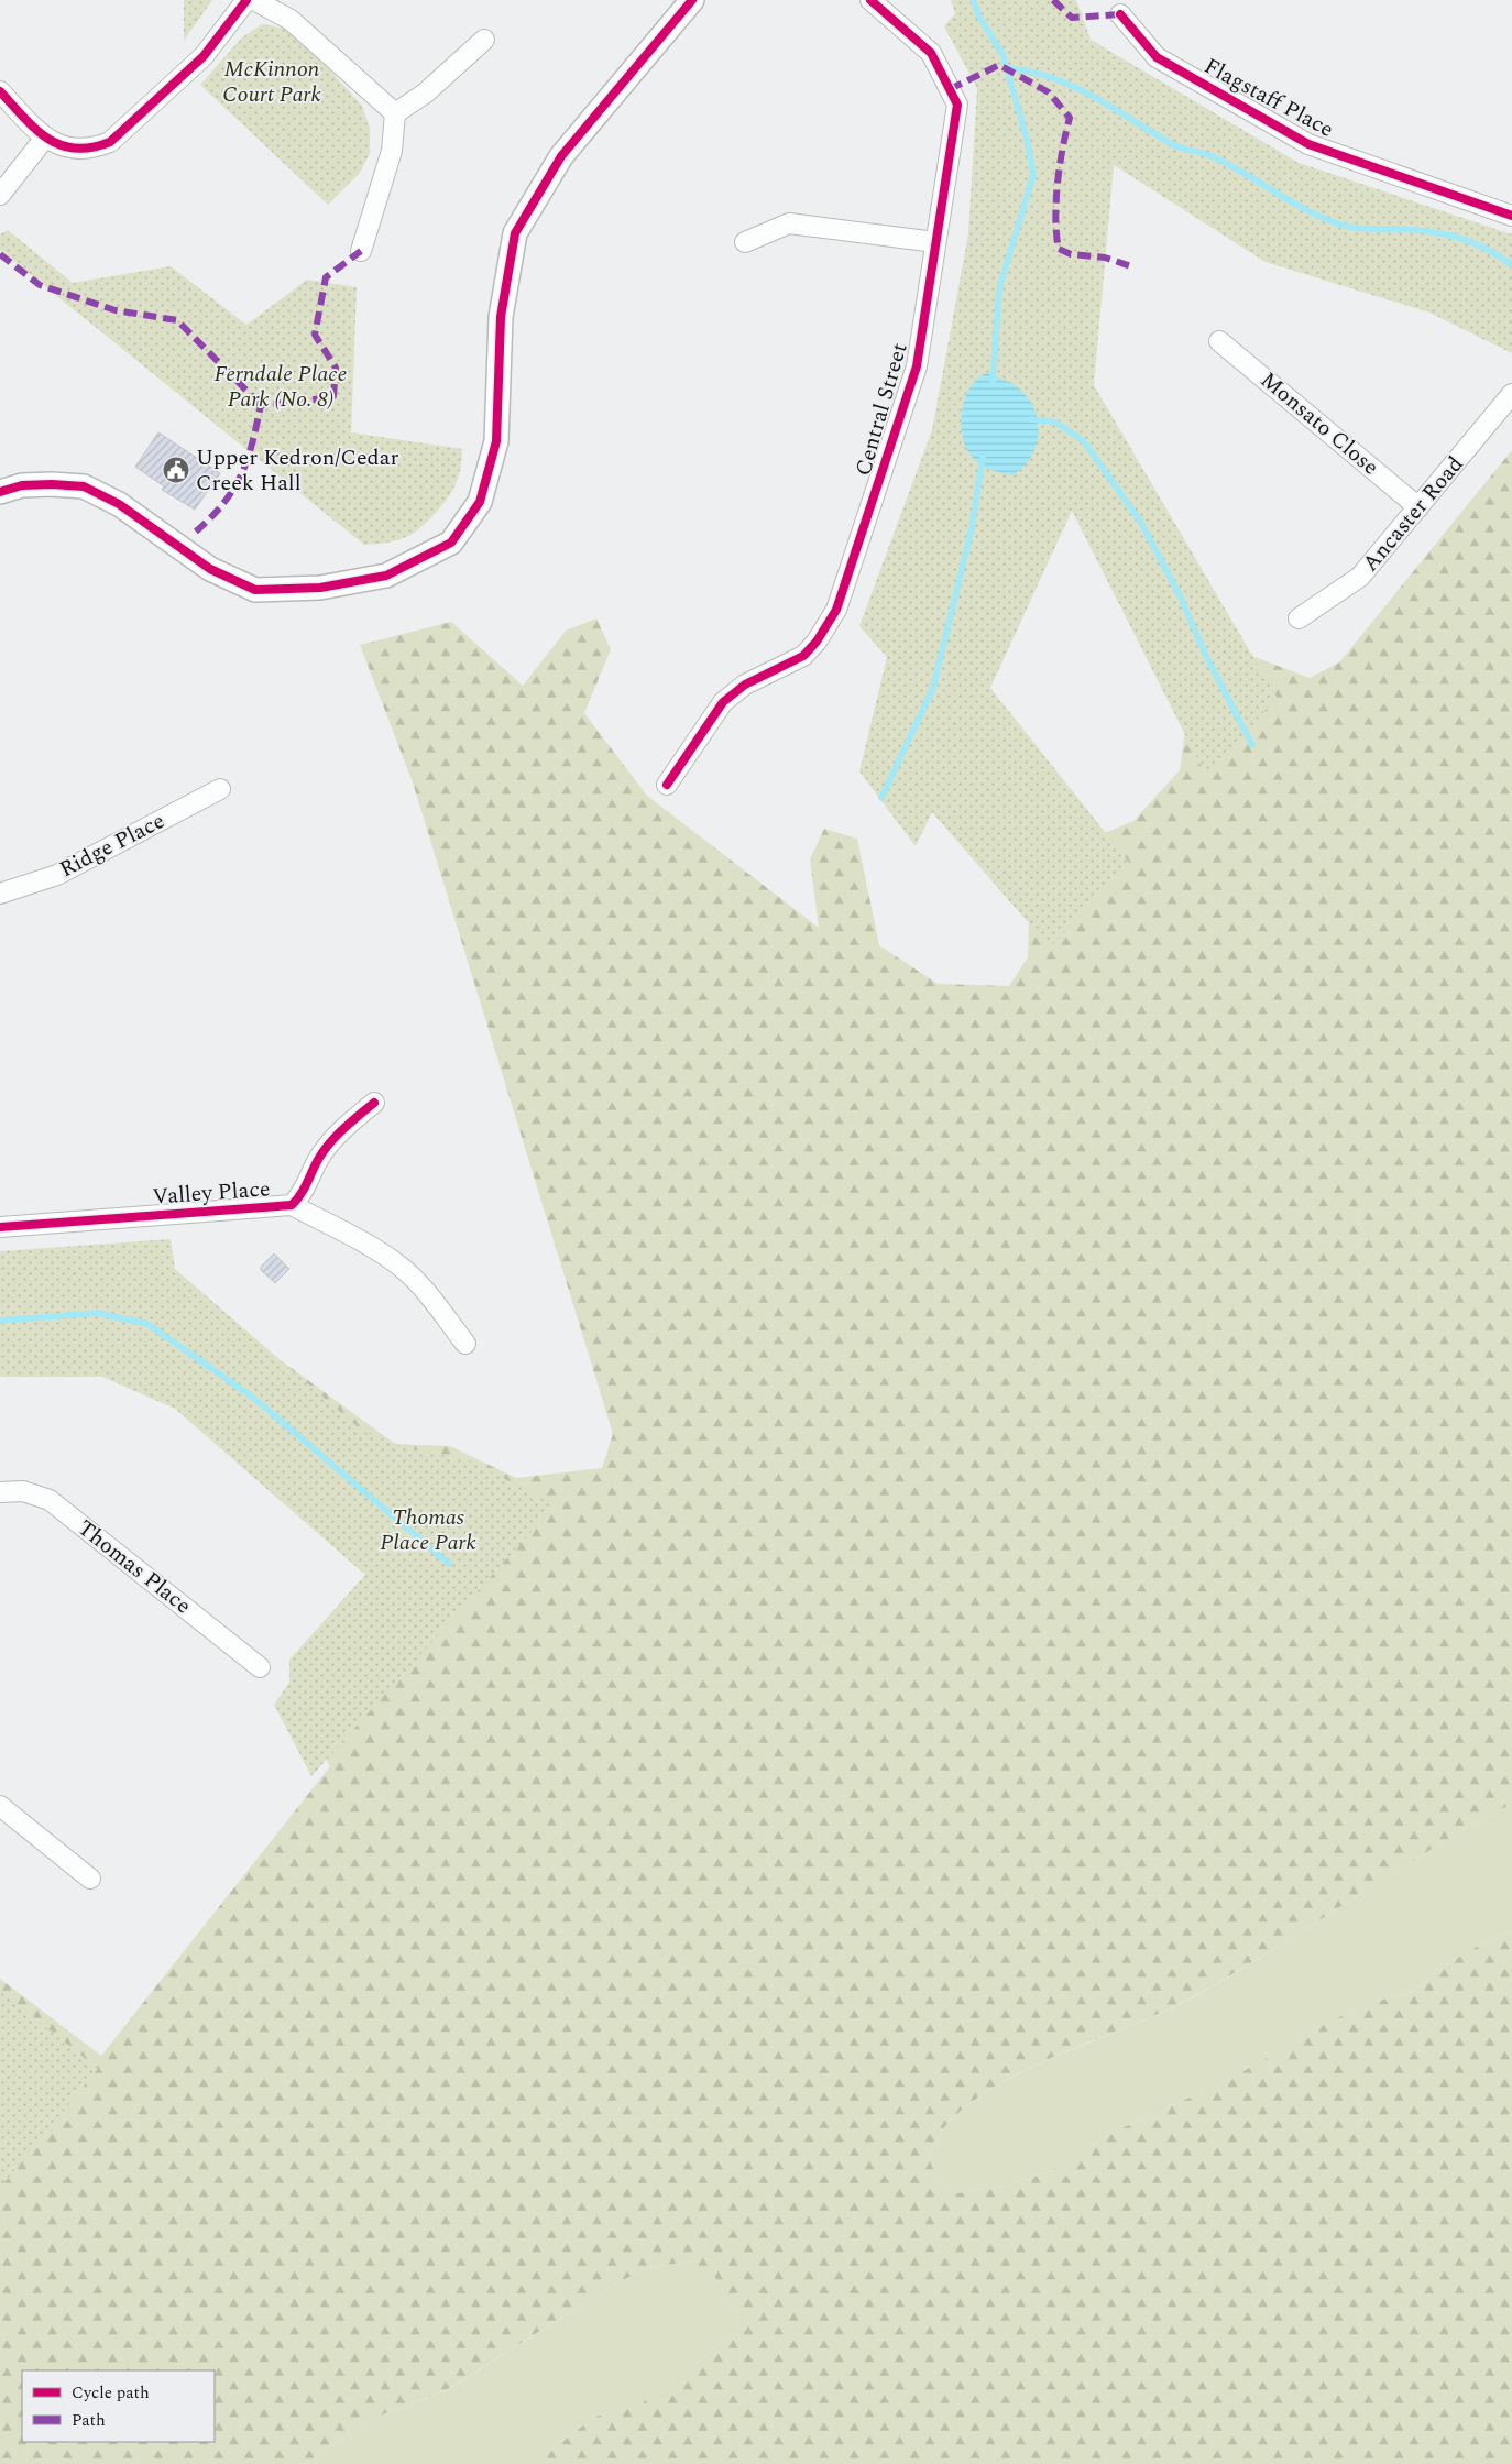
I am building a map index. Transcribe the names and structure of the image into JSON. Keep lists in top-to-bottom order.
{
  "streets": {
    "street": [
      "Flagstaff Place",
      "Central Street",
      "Monsato Close",
      "Ancaster Road",
      "Ridge Place",
      "Valley Place",
      "Thomas Place"
    ]
  },
  "crossings": [
    ["Monsato Close", "Ancaster Road"]
  ],
  "parks": ["McKinnon Court Park", "Ferndale Place Park (No. 8)", "Thomas Place Park"],
  "places": {
    "public building": ["Upper Kedron/Cedar Creek Hall"]
  },
  "legend": ["Cycle path", "Path"]
}
